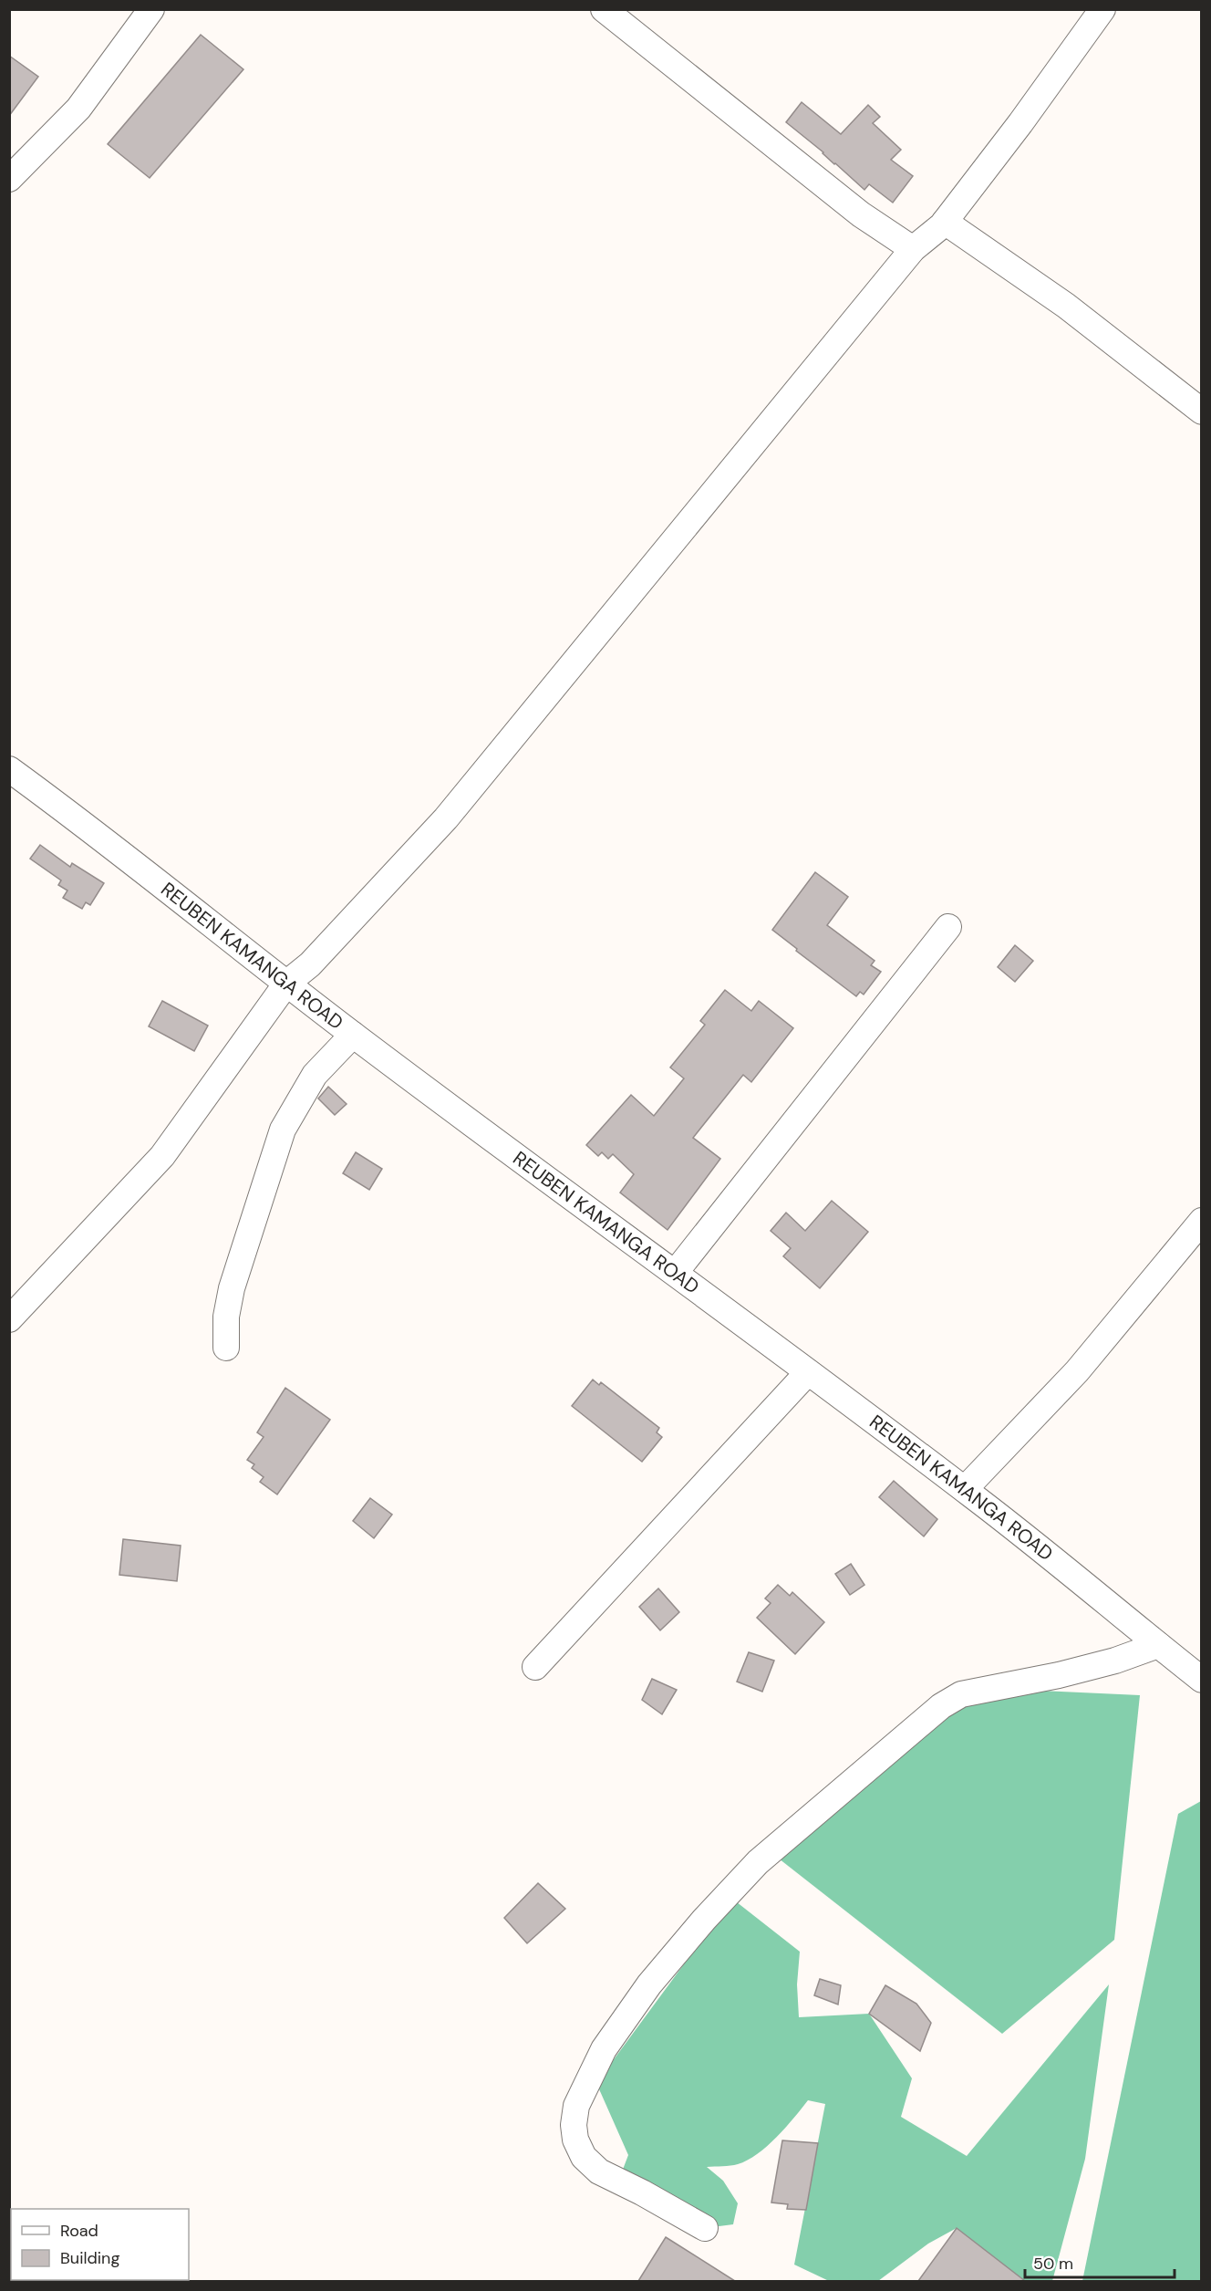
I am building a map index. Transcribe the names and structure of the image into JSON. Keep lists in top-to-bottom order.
{
  "streets": {
    "street": ["REUBEN KAMANGA ROAD"]
  },
  "legend": ["Road", "Building"],
  "scale_bar": "50 m"
}
